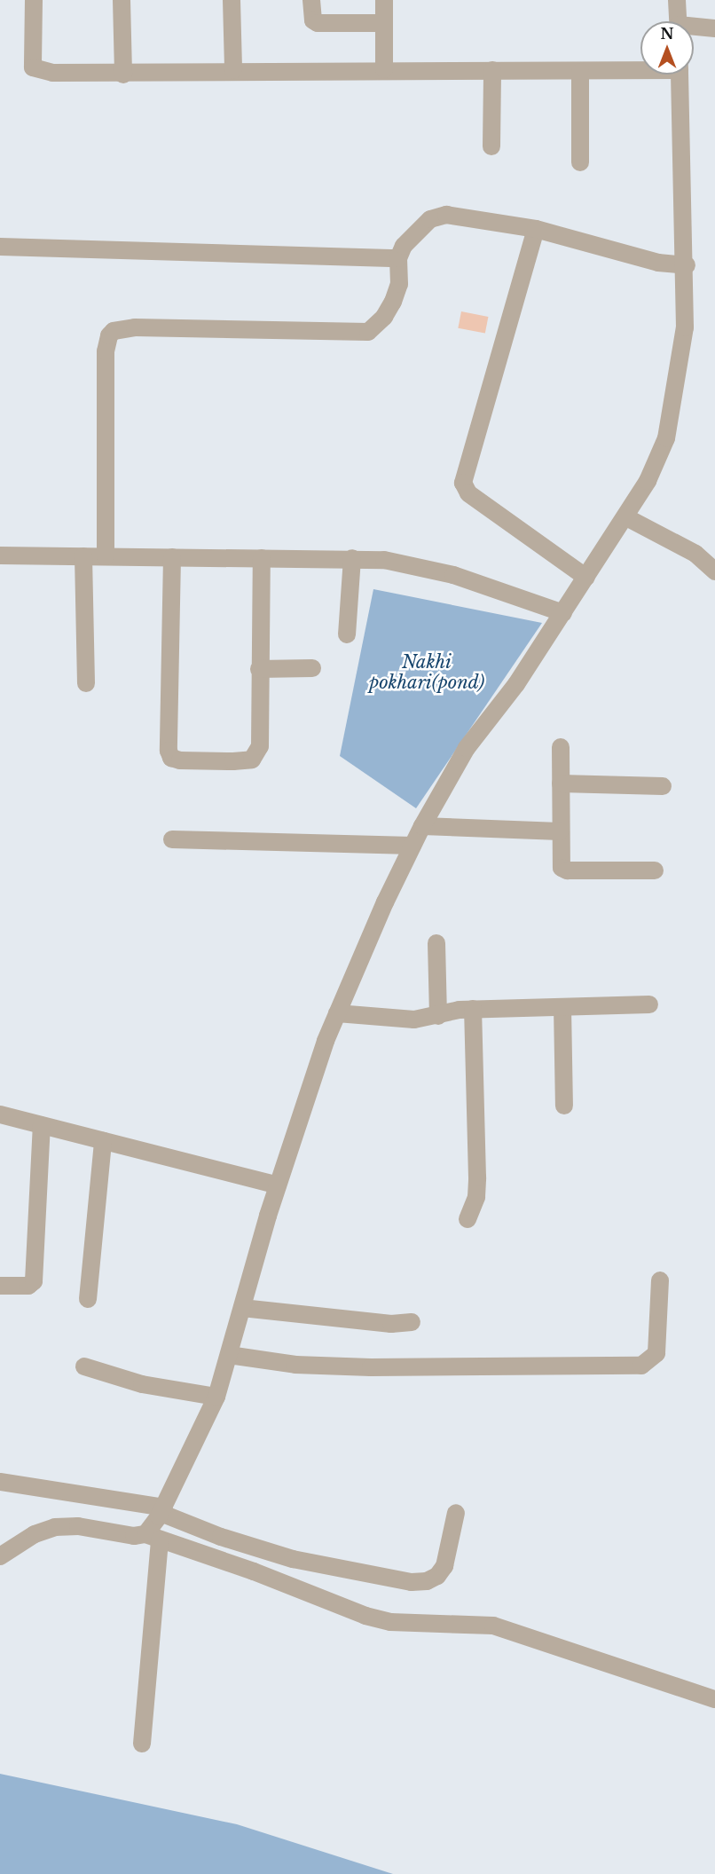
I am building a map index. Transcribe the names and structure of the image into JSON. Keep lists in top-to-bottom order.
{
  "water": ["Nakhi pokhari(pond)"],
  "north": "top"
}
